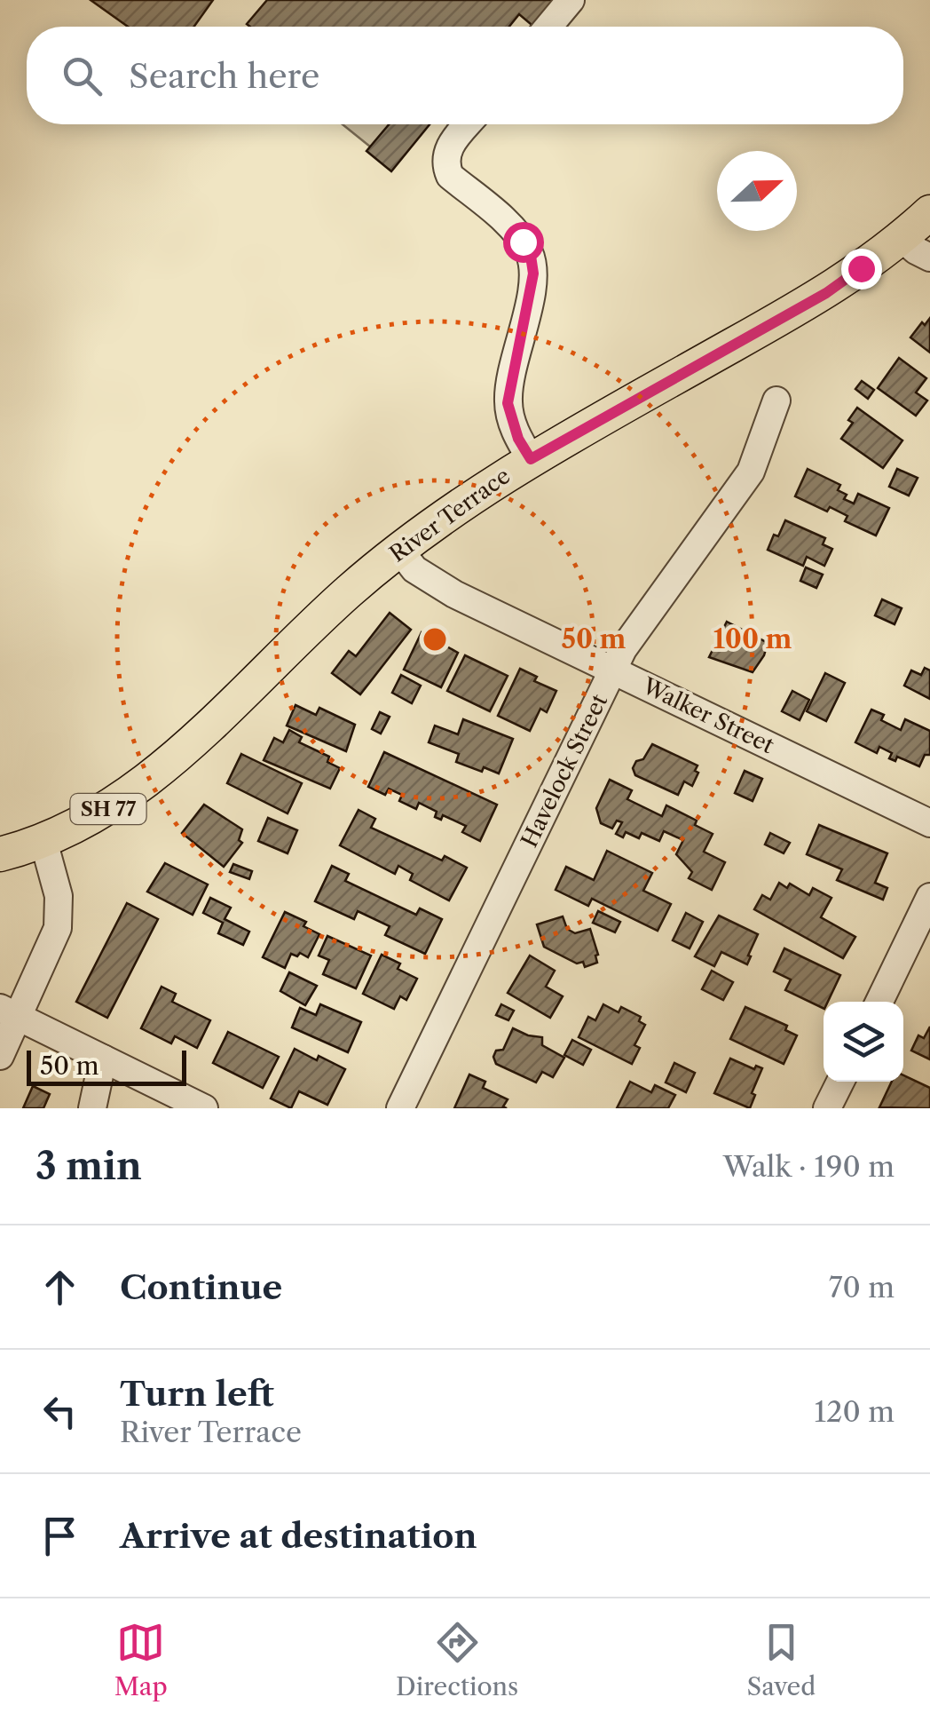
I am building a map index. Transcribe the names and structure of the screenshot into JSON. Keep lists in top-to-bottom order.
{
  "streets": {
    "main road": ["River Terrace", "SH 77"],
    "street": ["Walker Street", "Havelock Street"]
  },
  "crossings": [
    ["River Terrace", "Walker Street"],
    ["Walker Street", "Havelock Street"]
  ],
  "scale_bar": "50 m",
  "north": "right",
  "page": {
    "search": "Search here",
    "scale": "50 m",
    "heading": ["3 min", "Walk · 190 m"],
    "list": [
      ["Continue", "70 m"],
      ["Turn left", "River Terrace", "120 m"],
      "Arrive at destination"
    ],
    "nav": ["Map", "Directions", "Saved"]
  },
  "rings": ["50 m", "100 m"]
}
